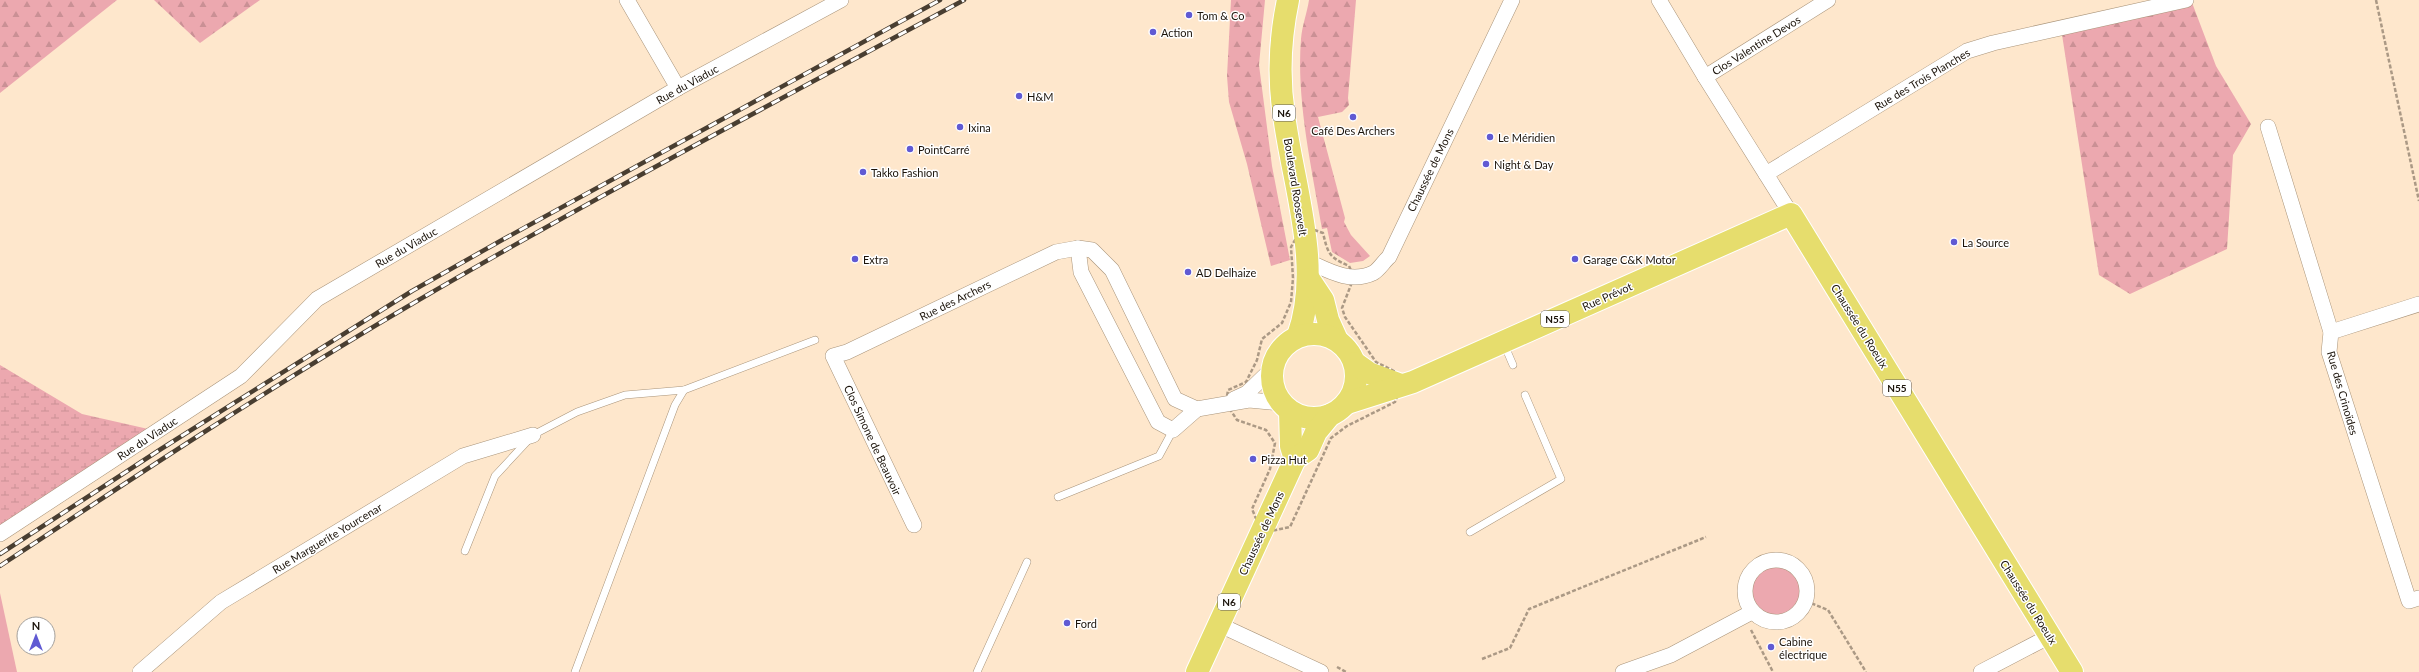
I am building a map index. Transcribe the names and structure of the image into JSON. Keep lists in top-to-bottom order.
{
  "streets": {
    "main road": [
      "N6",
      "Chaussée de Mons",
      "Boulevard Roosevelt",
      "Rue Prévot",
      "N55",
      "Chaussée du Roeulx"
    ],
    "street": [
      "Clos Valentine Devos",
      "Rue des Trois Planches",
      "Rue du Viaduc",
      "Rue des Archers",
      "Rue des Crinoïdes",
      "Clos Simone de Beauvoir",
      "Rue Marguerite Yourcenar"
    ]
  },
  "crossings": [
    ["Clos Valentine Devos", "Chaussée du Roeulx"],
    ["Rue des Trois Planches", "Chaussée du Roeulx"],
    ["Chaussée de Mons", "Boulevard Roosevelt"],
    ["Chaussée de Mons", "Rue Prévot"],
    ["Boulevard Roosevelt", "Rue Prévot"],
    ["Rue Prévot", "Chaussée du Roeulx"],
    ["Rue des Archers", "Clos Simone de Beauvoir"]
  ],
  "places": [
    "Tom & Co",
    "Action",
    "H&M",
    "Café Des Archers",
    "Ixina",
    "Le Méridien",
    "PointCarré",
    "Night & Day",
    "Takko Fashion",
    "La Source",
    "Extra",
    "Garage C&K Motor",
    "AD Delhaize",
    "Pizza Hut",
    "Ford",
    "Cabine électrique"
  ],
  "north": "top"
}
